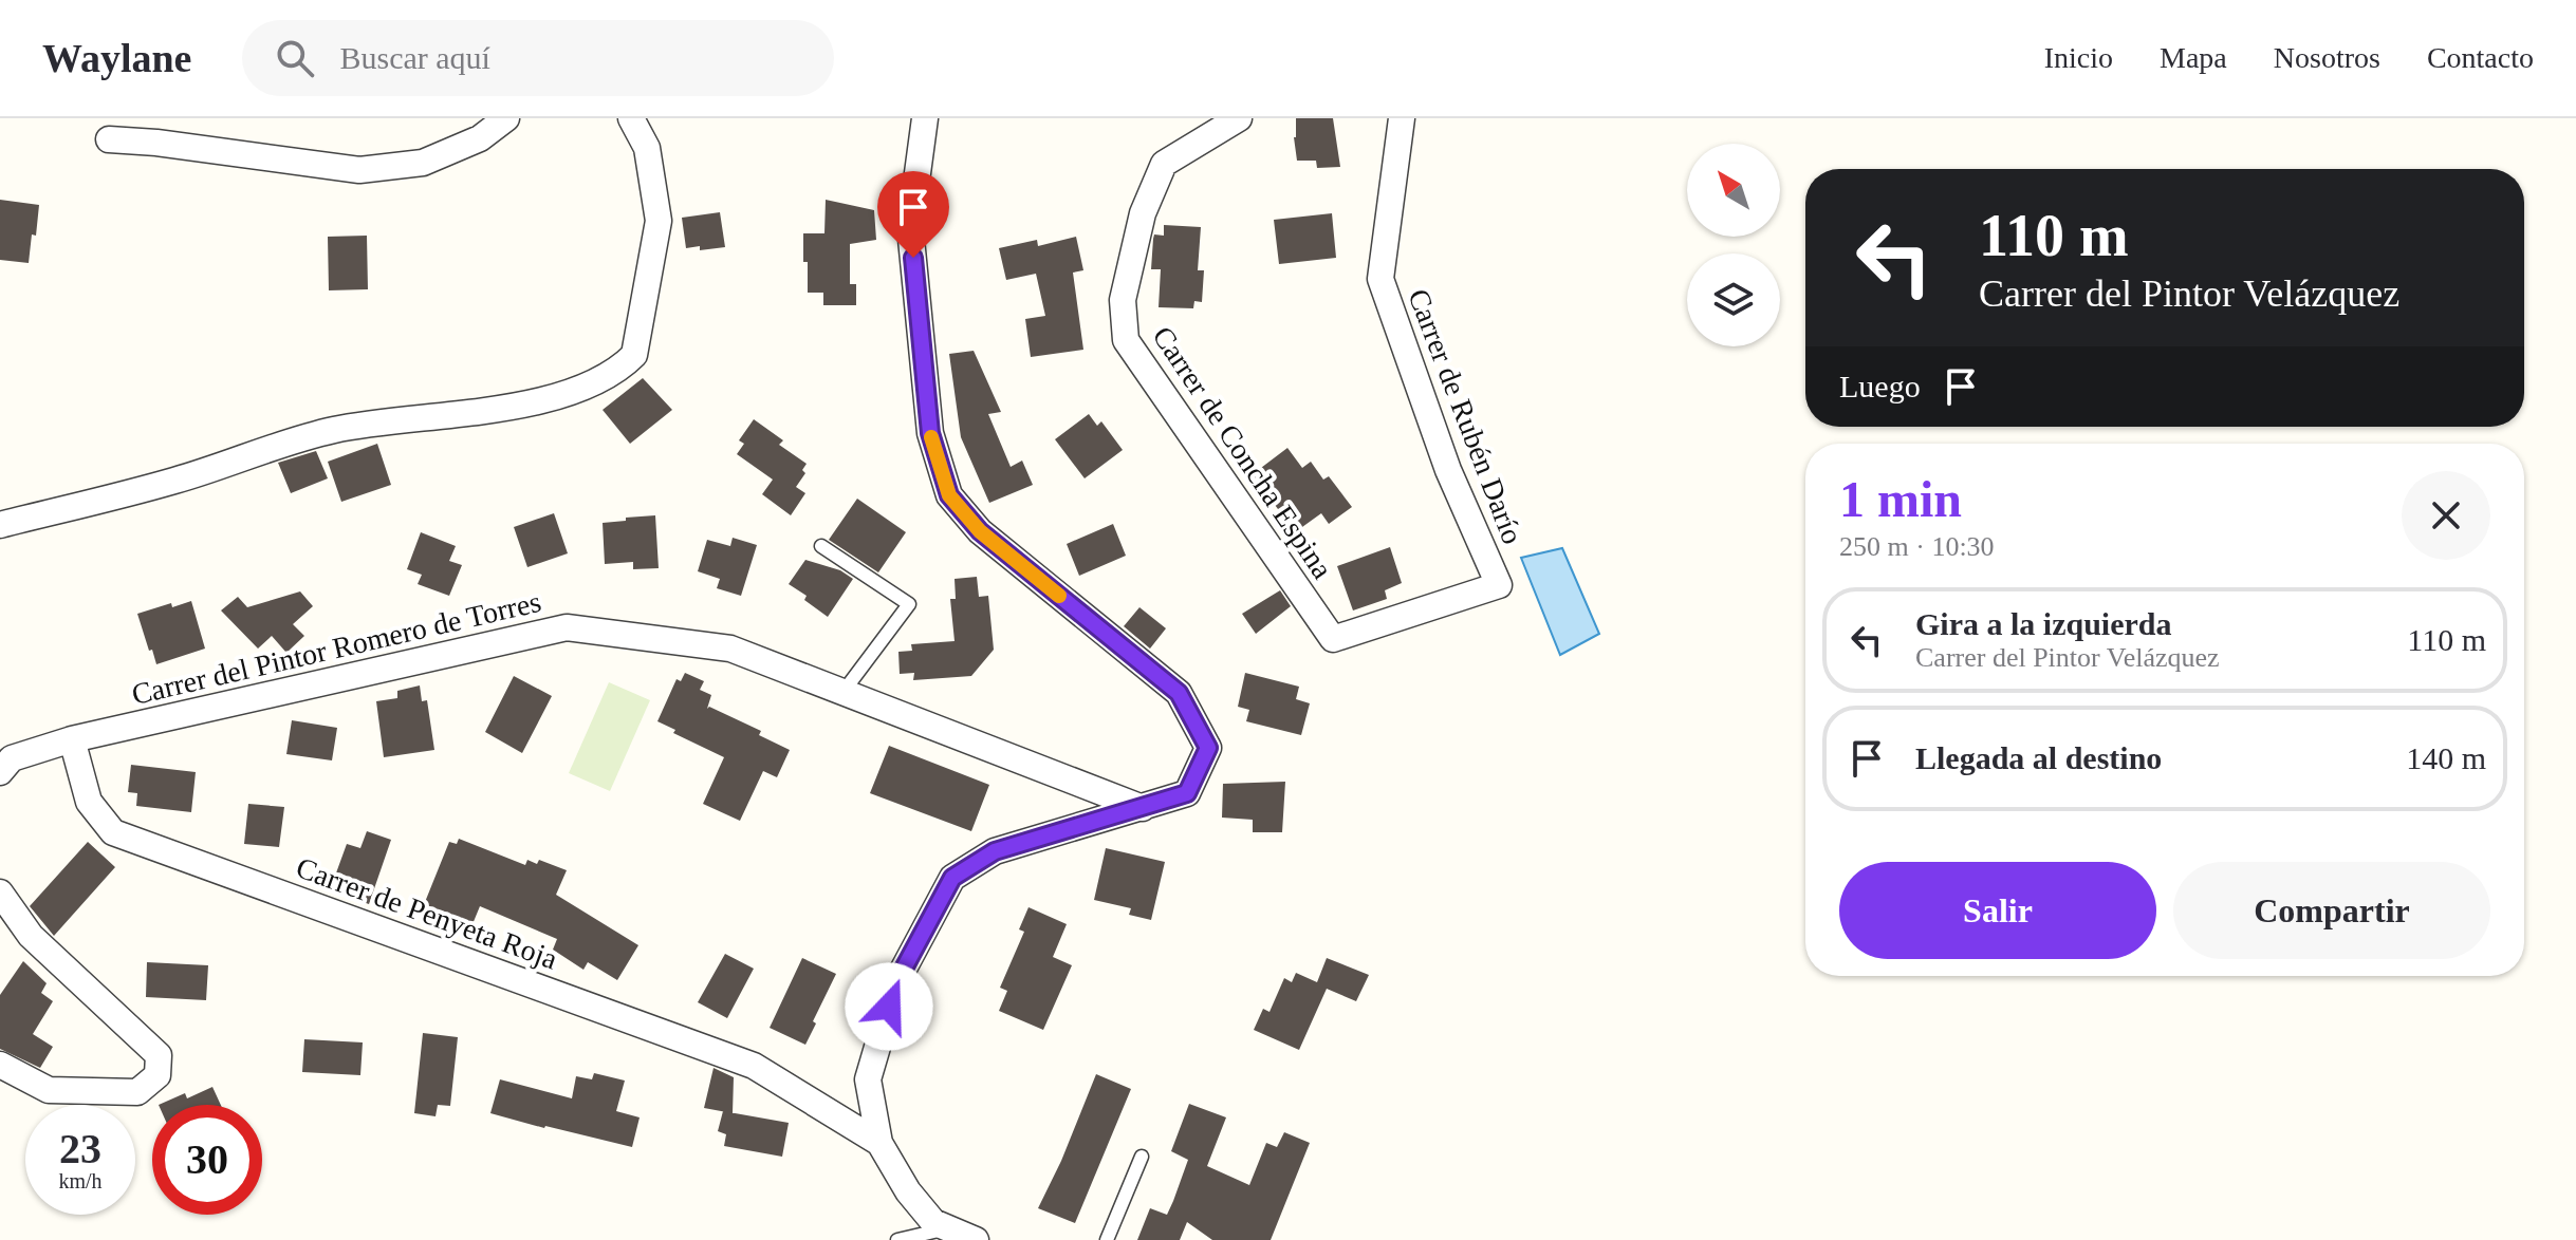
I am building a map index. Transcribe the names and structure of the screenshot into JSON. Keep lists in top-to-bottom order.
{
  "streets": {
    "street": [
      "Carrer de Rubén Darío",
      "Carrer de Concha Espina",
      "Carrer del Pintor Romero de Torres",
      "Carrer de Penyeta Roja"
    ]
  },
  "crossings": [
    ["Carrer de Rubén Darío", "Carrer de Concha Espina"],
    ["Carrer del Pintor Romero de Torres", "Carrer de Penyeta Roja"]
  ],
  "north": "top left",
  "page": {
    "header": "Waylane",
    "search": "Buscar aquí",
    "nav": [
      "Inicio",
      "Mapa",
      "Nosotros",
      "Contacto"
    ],
    "turn": ["110 m", "Carrer del Pintor Velázquez"],
    "then": "Luego",
    "heading": ["1 min", "250 m · 10:30"],
    "list": [
      {
        "name": "Gira a la izquierda",
        "note": "Carrer del Pintor Velázquez",
        "value": "110 m"
      },
      {
        "name": "Llegada al destino",
        "value": "140 m"
      }
    ],
    "buttons": ["Salir", "Compartir"],
    "speed": "23 km/h",
    "limit": "30"
  }
}
